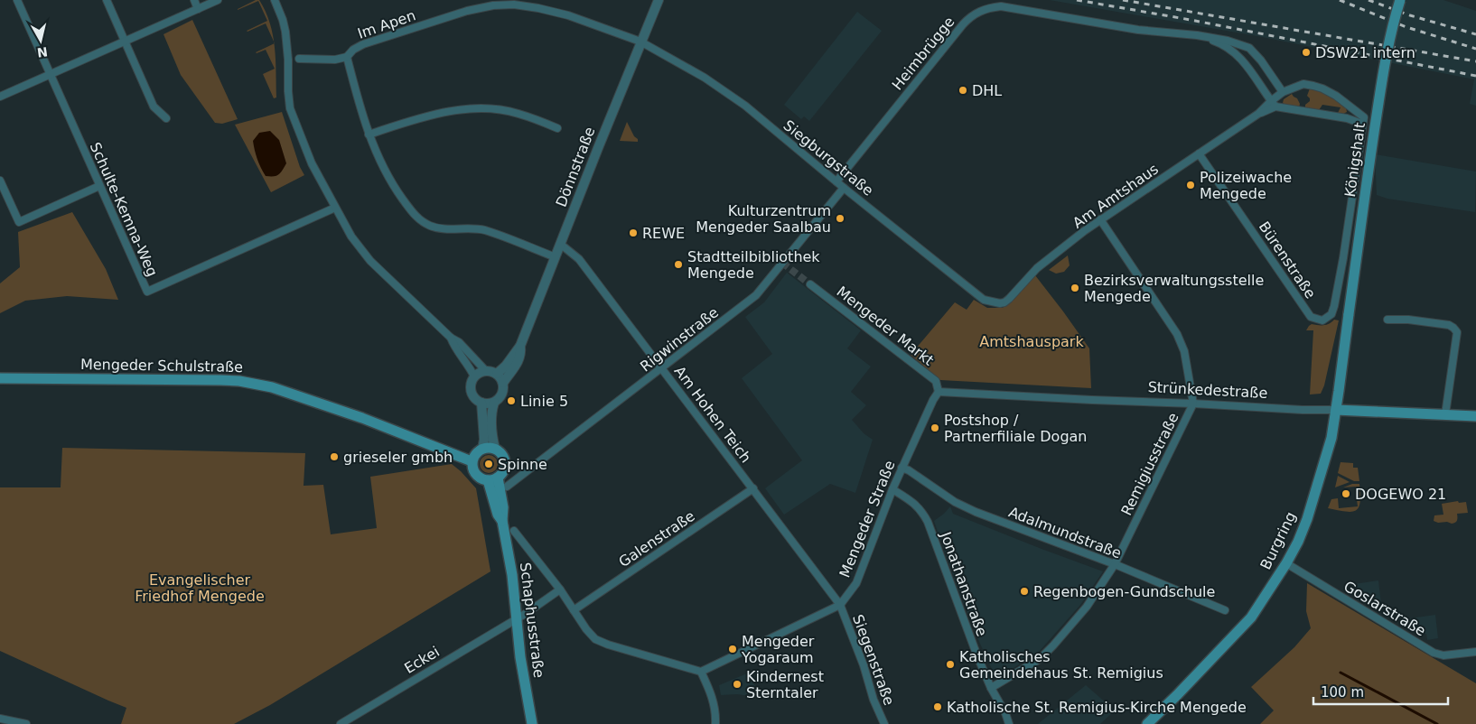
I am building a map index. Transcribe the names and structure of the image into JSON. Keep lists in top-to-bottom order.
{
  "streets": {
    "main road": [
      "Königshalt",
      "Mengeder Schulstraße",
      "Strünkedestraße",
      "Burgring",
      "Schaphusstraße"
    ],
    "street": [
      "Im Apen",
      "Heimbrügge",
      "Siegburgstraße",
      "Dönnstraße",
      "Am Amtshaus",
      "Schulte-Kemna-Weg",
      "Bürenstraße",
      "Mengeder Markt",
      "Rigwinstraße",
      "Am Hohen Teich",
      "Remigiusstraße",
      "Mengeder Straße",
      "Adalmundstraße",
      "Galenstraße",
      "Jonathanstraße",
      "Goslarstraße",
      "Eckei",
      "Siegenstraße"
    ]
  },
  "crossings": [
    ["Im Apen", "Siegburgstraße"],
    ["Im Apen", "Dönnstraße"],
    ["Heimbrügge", "Siegburgstraße"],
    ["Heimbrügge", "Am Amtshaus"],
    ["Siegburgstraße", "Dönnstraße"],
    ["Siegburgstraße", "Am Amtshaus"],
    ["Siegburgstraße", "Rigwinstraße"],
    ["Königshalt", "Burgring"],
    ["Dönnstraße", "Am Hohen Teich"],
    ["Am Amtshaus", "Bürenstraße"],
    ["Am Amtshaus", "Remigiusstraße"],
    ["Mengeder Markt", "Strünkedestraße"],
    ["Mengeder Markt", "Mengeder Straße"],
    ["Rigwinstraße", "Am Hohen Teich"],
    ["Mengeder Schulstraße", "Schaphusstraße"],
    ["Strünkedestraße", "Remigiusstraße"],
    ["Strünkedestraße", "Mengeder Straße"],
    ["Strünkedestraße", "Burgring"],
    ["Am Hohen Teich", "Mengeder Straße"],
    ["Am Hohen Teich", "Galenstraße"],
    ["Am Hohen Teich", "Siegenstraße"],
    ["Remigiusstraße", "Adalmundstraße"],
    ["Remigiusstraße", "Jonathanstraße"],
    ["Mengeder Straße", "Adalmundstraße"],
    ["Mengeder Straße", "Jonathanstraße"],
    ["Mengeder Straße", "Siegenstraße"],
    ["Burgring", "Goslarstraße"],
    ["Schaphusstraße", "Eckei"]
  ],
  "parks": ["Amtshauspark", "Evangelischer Friedhof Mengede"],
  "places": [
    "DSW21 intern",
    "DHL",
    "Polizeiwache Mengede",
    "Kulturzentrum Mengeder Saalbau",
    "REWE",
    "Stadtteilbibliothek Mengede",
    "Bezirksverwaltungsstelle Mengede",
    "Linie 5",
    "Postshop / Partnerfiliale Dogan",
    "grieseler gmbh",
    "Spinne",
    "DOGEWO 21",
    "Regenbogen-Gundschule",
    "Mengeder Yogaraum",
    "Katholisches Gemeindehaus St. Remigius",
    "Kindernest Sterntaler",
    "Katholische St. Remigius-Kirche Mengede"
  ],
  "scale_bar": "100 m",
  "north": "bottom"
}
